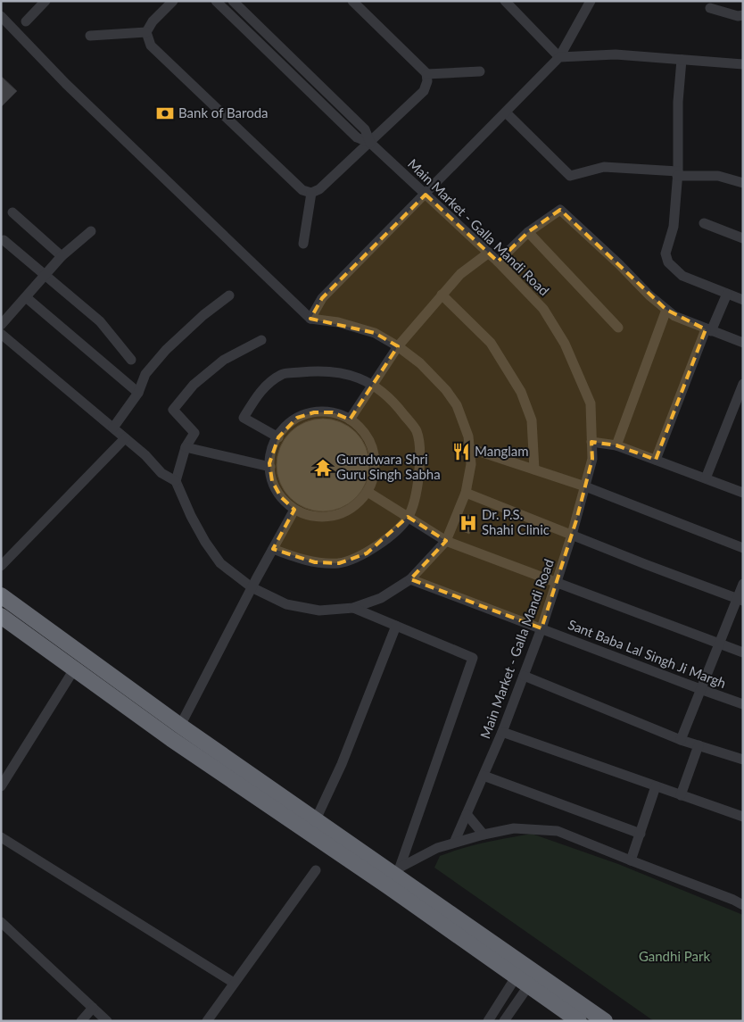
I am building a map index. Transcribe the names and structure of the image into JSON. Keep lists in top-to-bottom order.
{
  "streets": {
    "street": ["Main Market - Galla Mandi Road", "Sant Baba Lal Singh Ji Margh"]
  },
  "crossings": [
    ["Main Market - Galla Mandi Road", "Sant Baba Lal Singh Ji Margh"]
  ],
  "parks": ["Gandhi Park"],
  "places": {
    "bank": ["Bank of Baroda"],
    "restaurant": ["Manglam"],
    "temple": ["Gurudwara Shri Guru Singh Sabha"],
    "hospital": ["Dr. P.S. Shahi Clinic"]
  }
}
